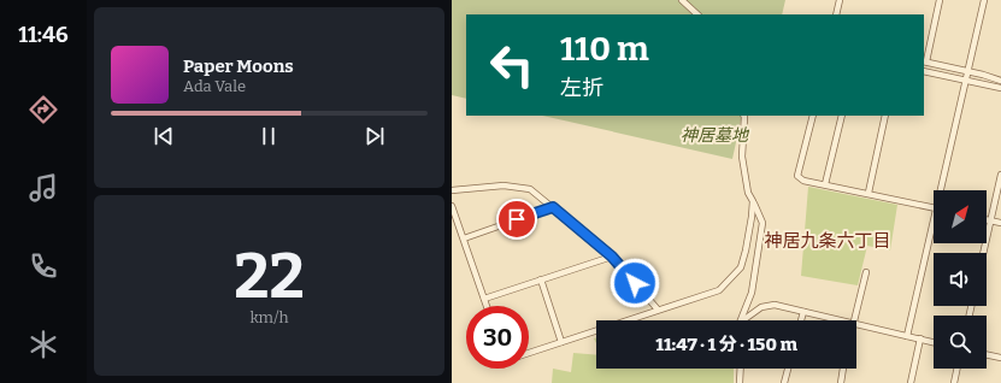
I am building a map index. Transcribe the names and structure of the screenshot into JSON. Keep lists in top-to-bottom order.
{
  "districts": ["神居九条六丁目"],
  "parks": ["神居墓地"],
  "north": "top right",
  "page": {
    "tabs": "11:46",
    "turn": ["110 m", "左折"],
    "song": ["Paper Moons", "Ada Vale"],
    "tile": ["22", "km/h"],
    "limit": "30",
    "trip": "11:47 · 1 分 · 150 m"
  }
}
